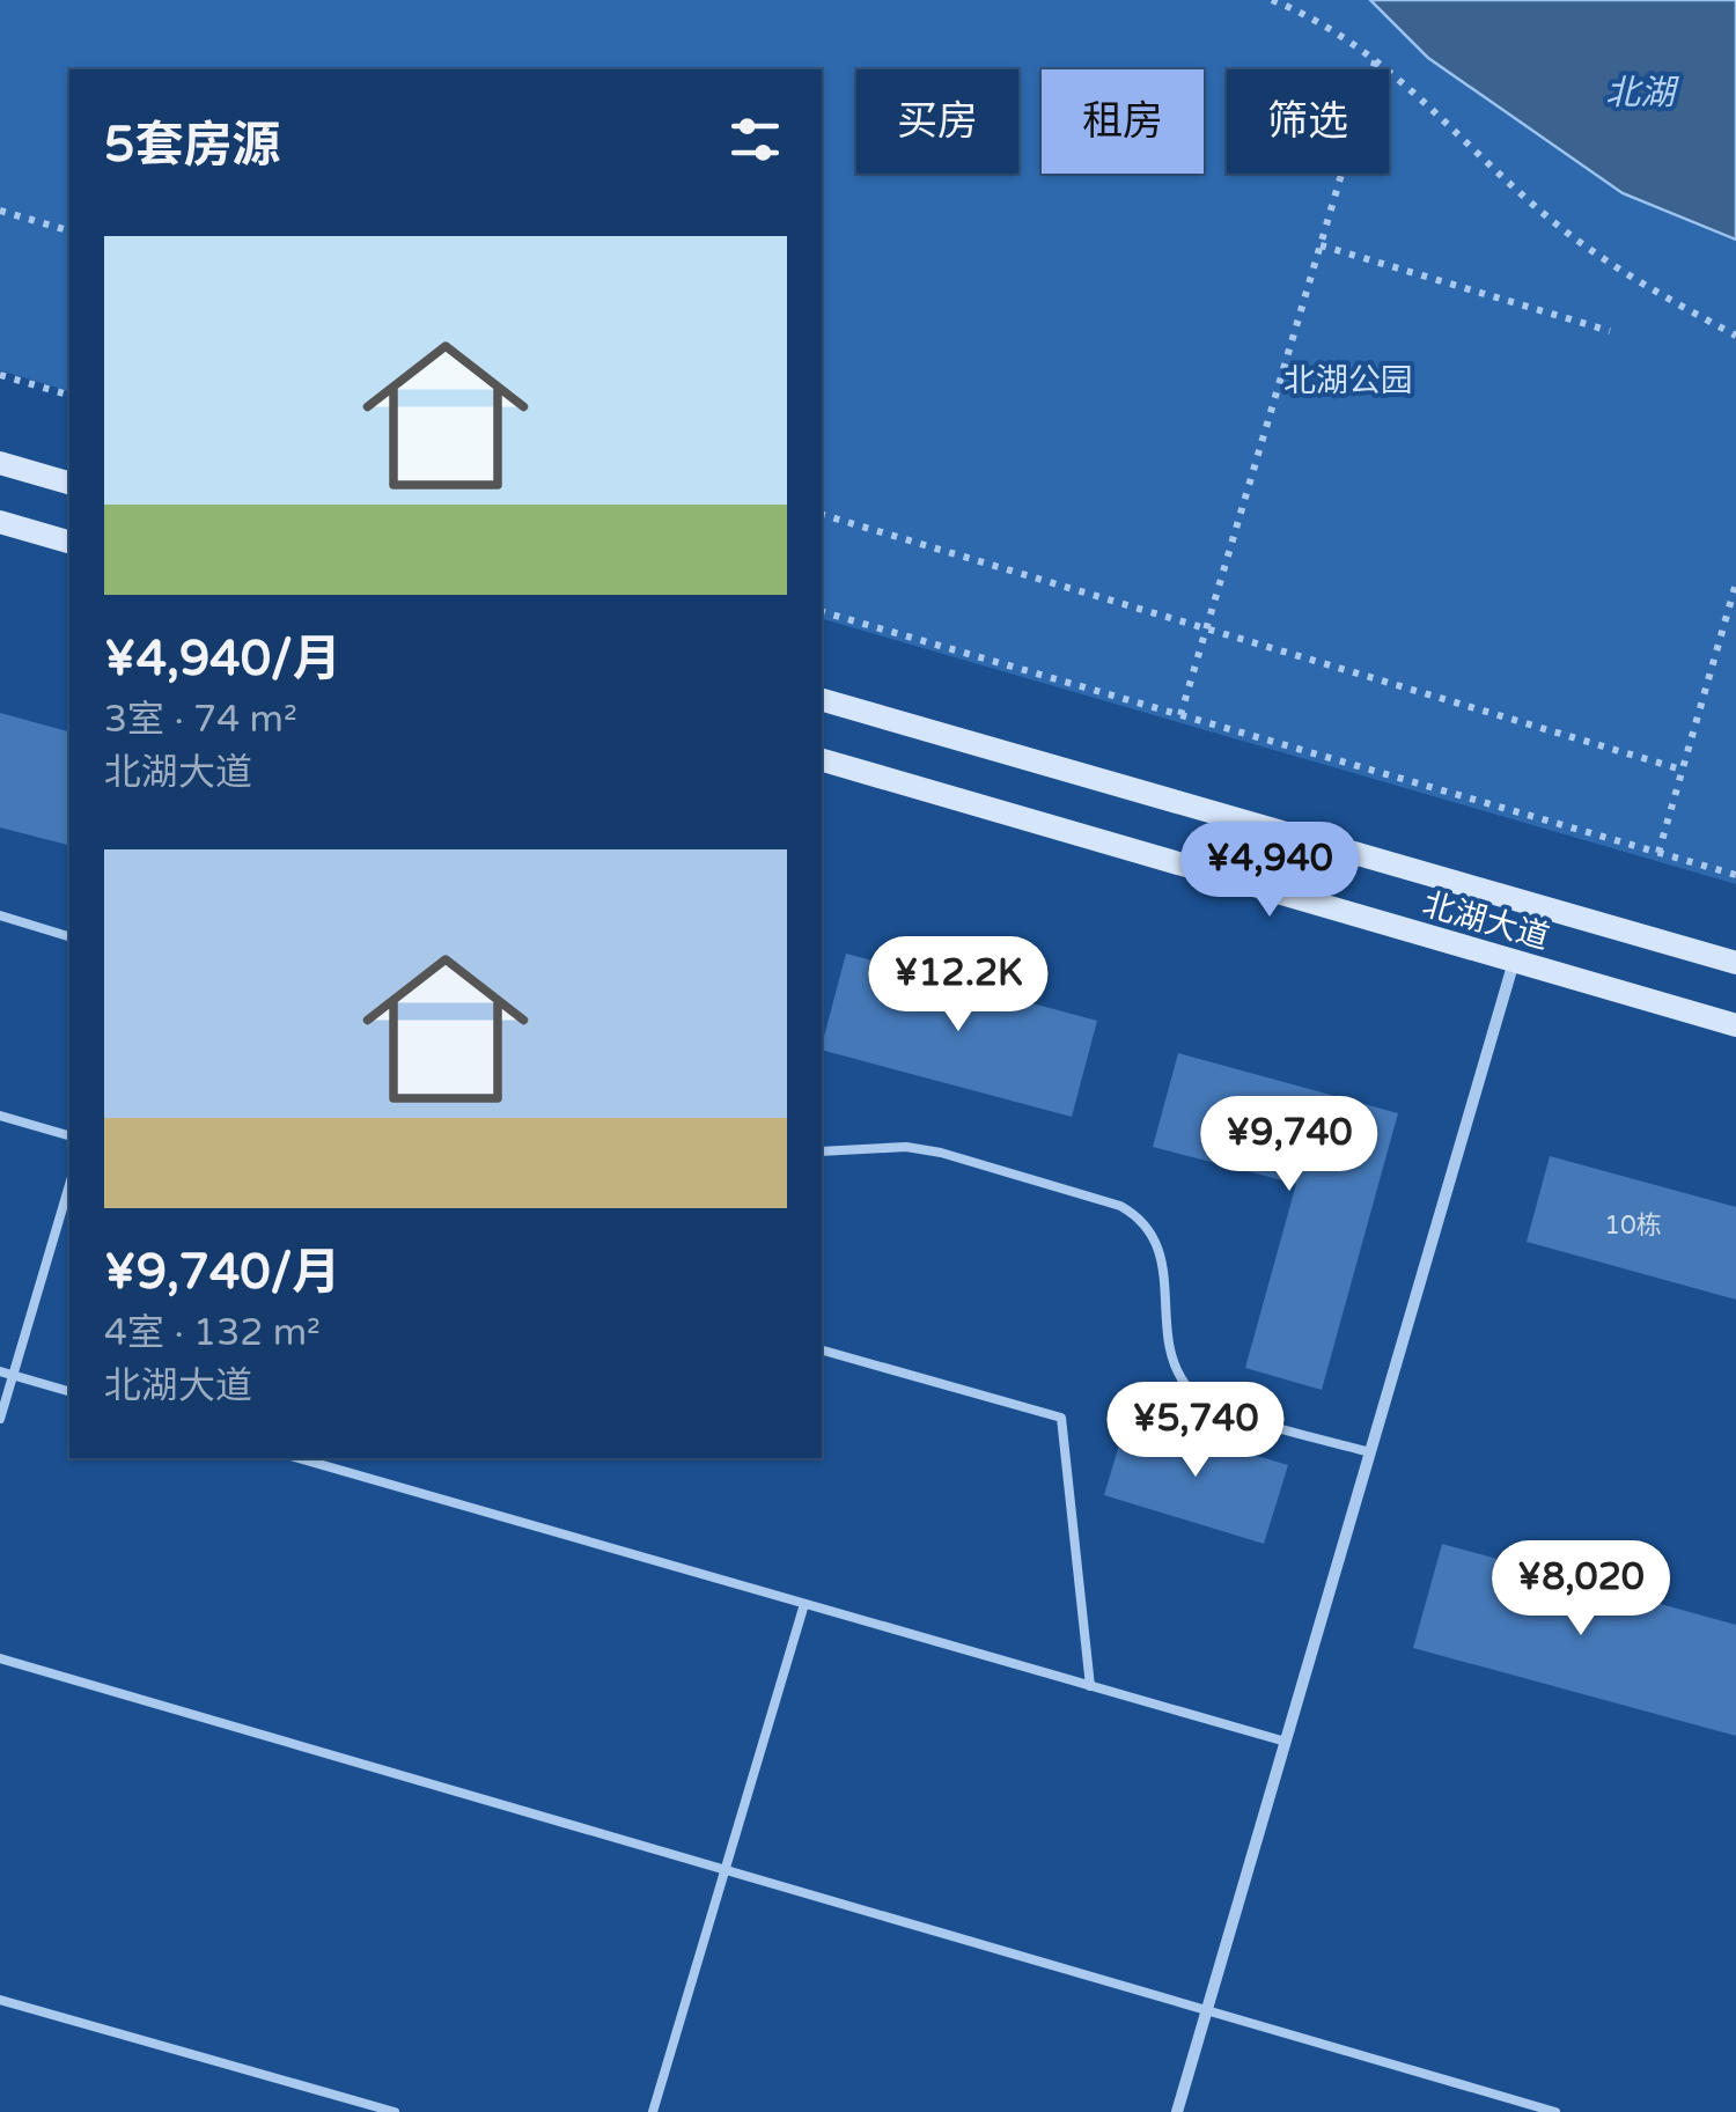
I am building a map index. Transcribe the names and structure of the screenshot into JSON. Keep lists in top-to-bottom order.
{
  "streets": {
    "main road": ["北湖大道"]
  },
  "water": ["北湖"],
  "parks": ["北湖公园"],
  "house_numbers": ["10栋"],
  "page": {
    "chip": ["买房", "租房", "筛选"],
    "heading": "5套房源",
    "list": [
      {
        "name": "¥4,940/月",
        "note": "3室 · 74 m² · 北湖大道"
      },
      {
        "name": "¥9,740/月",
        "note": "4室 · 132 m² · 北湖大道"
      }
    ],
    "price": [
      "¥4,940",
      "¥12.2K",
      "¥9,740",
      "¥5,740",
      "¥8,020"
    ]
  }
}
